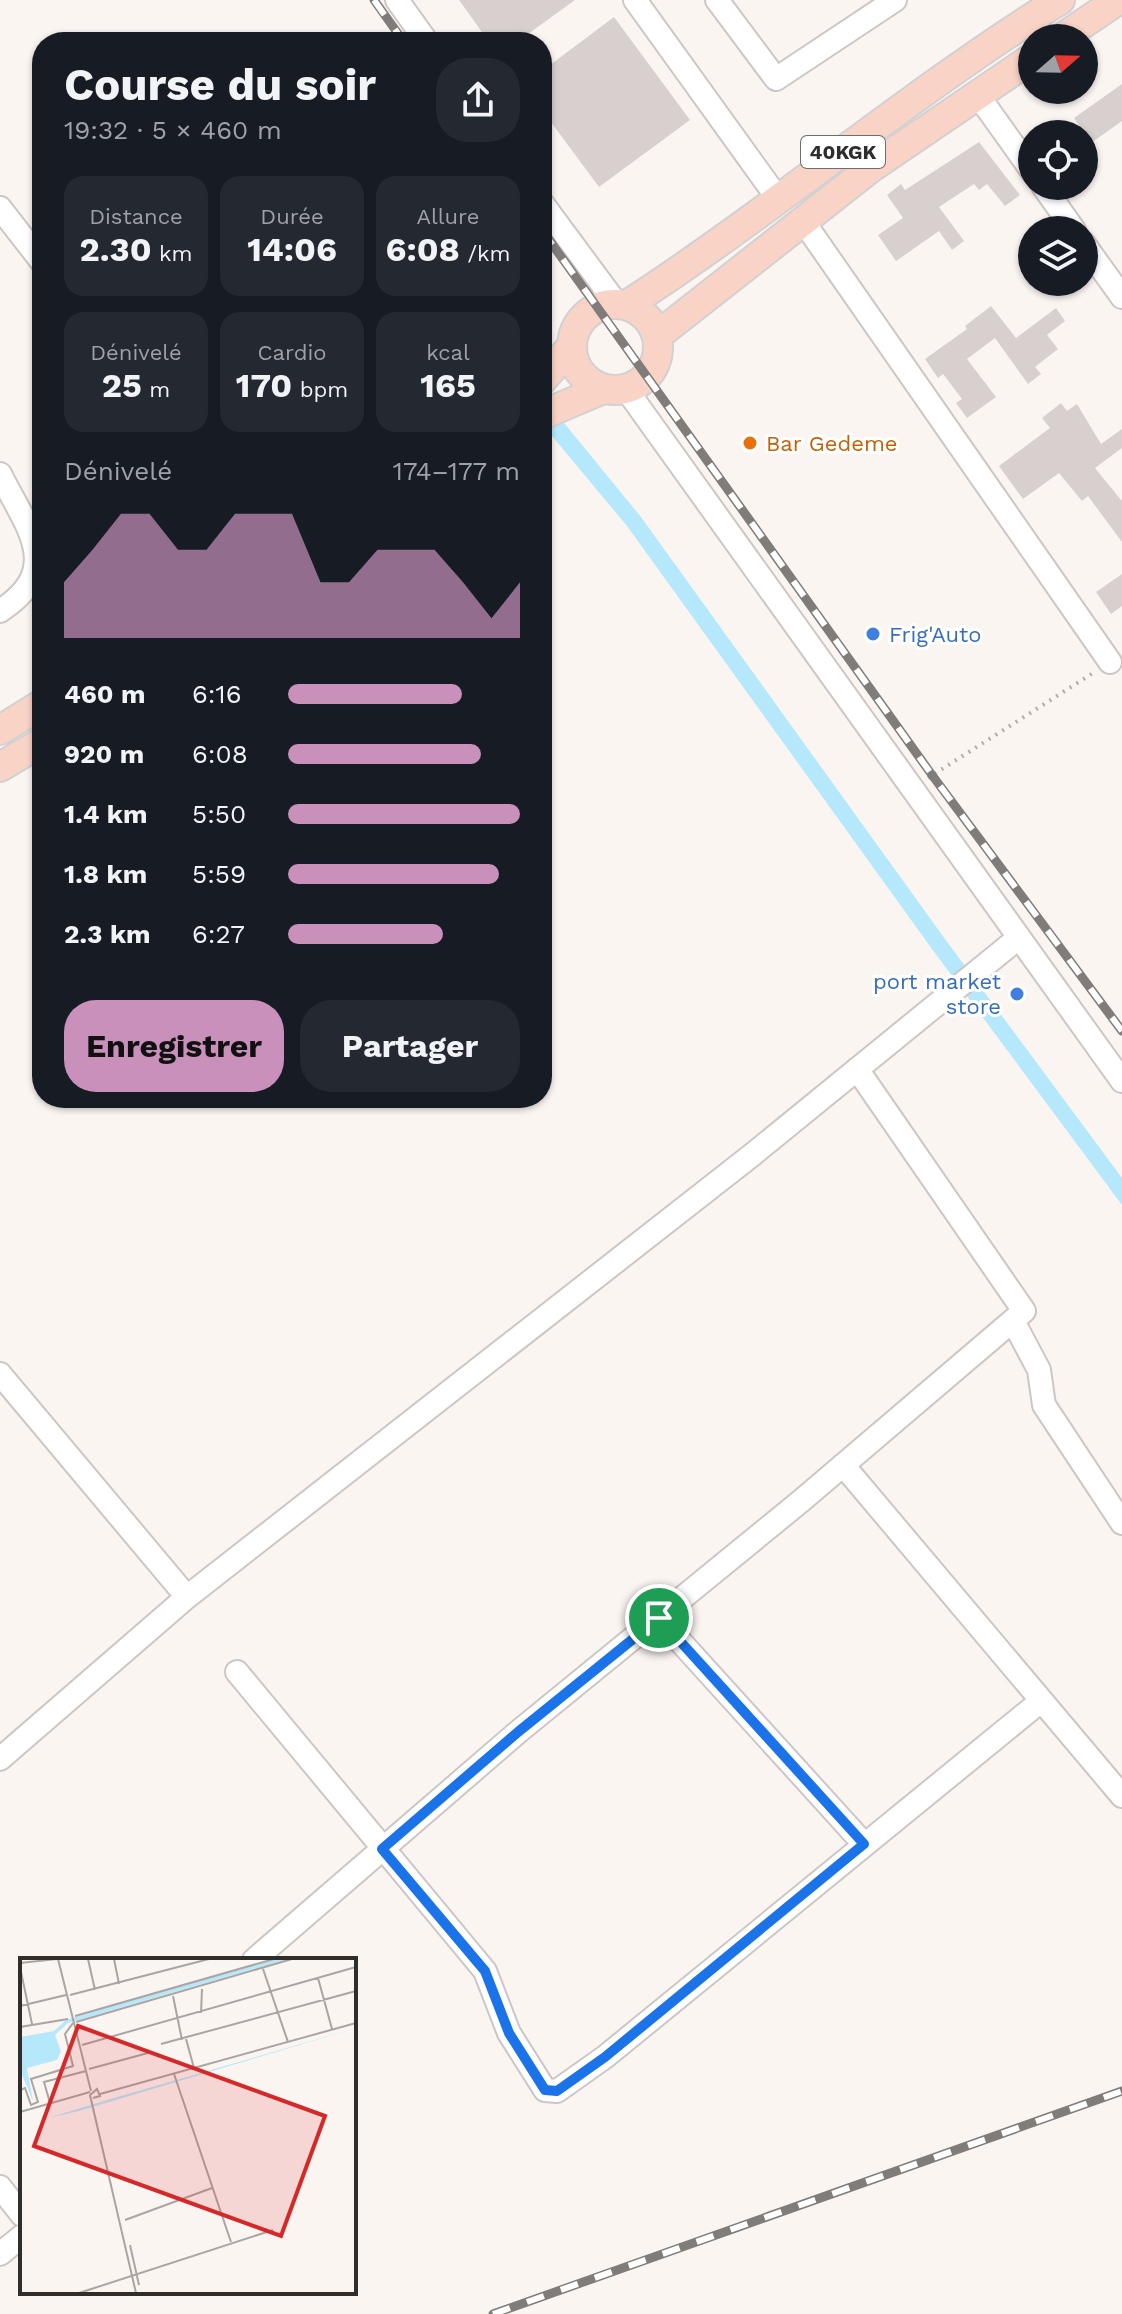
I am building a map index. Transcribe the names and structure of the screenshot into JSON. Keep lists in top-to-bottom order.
{
  "streets": {
    "main road": ["40KGK"]
  },
  "places": ["Bar Gedeme", "Frig'Auto", "port market store"],
  "north": "right",
  "page": {
    "heading": ["Course du soir", "19:32 · 5 × 460 m"],
    "stats": [
      ["Distance", "2.30 km"],
      ["Durée", "14:06"],
      ["Allure", "6:08 /km"],
      ["Dénivelé", "25 m"],
      ["Cardio", "170 bpm"],
      ["kcal", "165"]
    ],
    "chart": ["Dénivelé", "174–177 m"],
    "list": [
      {
        "name": "460 m",
        "note": "6:16"
      },
      {
        "name": "920 m",
        "note": "6:08"
      },
      {
        "name": "1.4 km",
        "note": "5:50"
      },
      {
        "name": "1.8 km",
        "note": "5:59"
      },
      {
        "name": "2.3 km",
        "note": "6:27"
      }
    ],
    "buttons": ["Enregistrer", "Partager"]
  }
}
